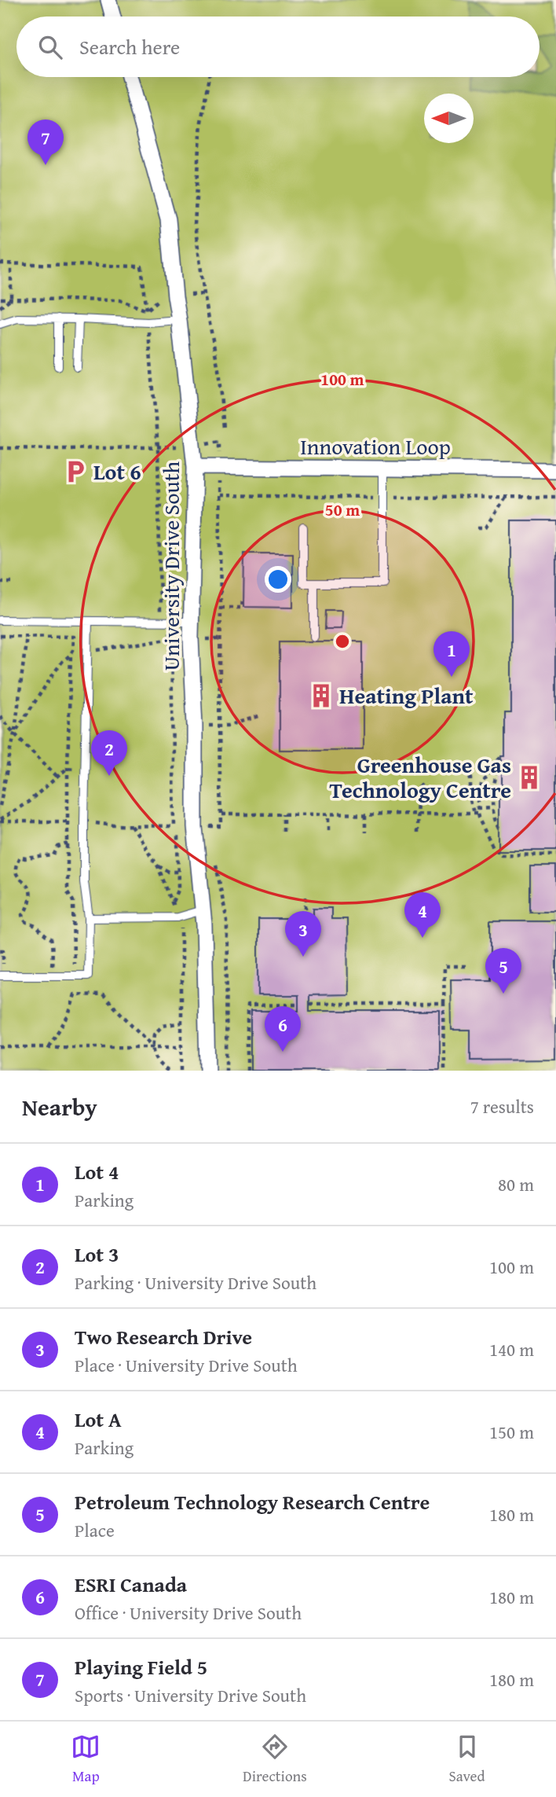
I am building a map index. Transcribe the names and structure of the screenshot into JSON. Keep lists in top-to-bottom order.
{
  "streets": {
    "street": ["Innovation Loop", "University Drive South"]
  },
  "crossings": [
    ["Innovation Loop", "University Drive South"]
  ],
  "places": {
    "parking": ["Lot 6"],
    "building": ["Heating Plant", "Greenhouse Gas Technology Centre"]
  },
  "north": "left",
  "page": {
    "search": "Search here",
    "pins": [
      "7",
      "1",
      "2",
      "4",
      "3",
      "5",
      "6"
    ],
    "heading": ["Nearby", "7 results"],
    "list": [
      {
        "mark": "1",
        "name": "Lot 4",
        "note": "Parking",
        "value": "80 m"
      },
      {
        "mark": "2",
        "name": "Lot 3",
        "note": "Parking · University Drive South",
        "value": "100 m"
      },
      {
        "mark": "3",
        "name": "Two Research Drive",
        "note": "Place · University Drive South",
        "value": "140 m"
      },
      {
        "mark": "4",
        "name": "Lot A",
        "note": "Parking",
        "value": "150 m"
      },
      {
        "mark": "5",
        "name": "Petroleum Technology Research Centre",
        "note": "Place",
        "value": "180 m"
      },
      {
        "mark": "6",
        "name": "ESRI Canada",
        "note": "Office · University Drive South",
        "value": "180 m"
      },
      {
        "mark": "7",
        "name": "Playing Field 5",
        "note": "Sports · University Drive South",
        "value": "180 m"
      }
    ],
    "nav": ["Map", "Directions", "Saved"]
  },
  "rings": ["100 m", "50 m"]
}
